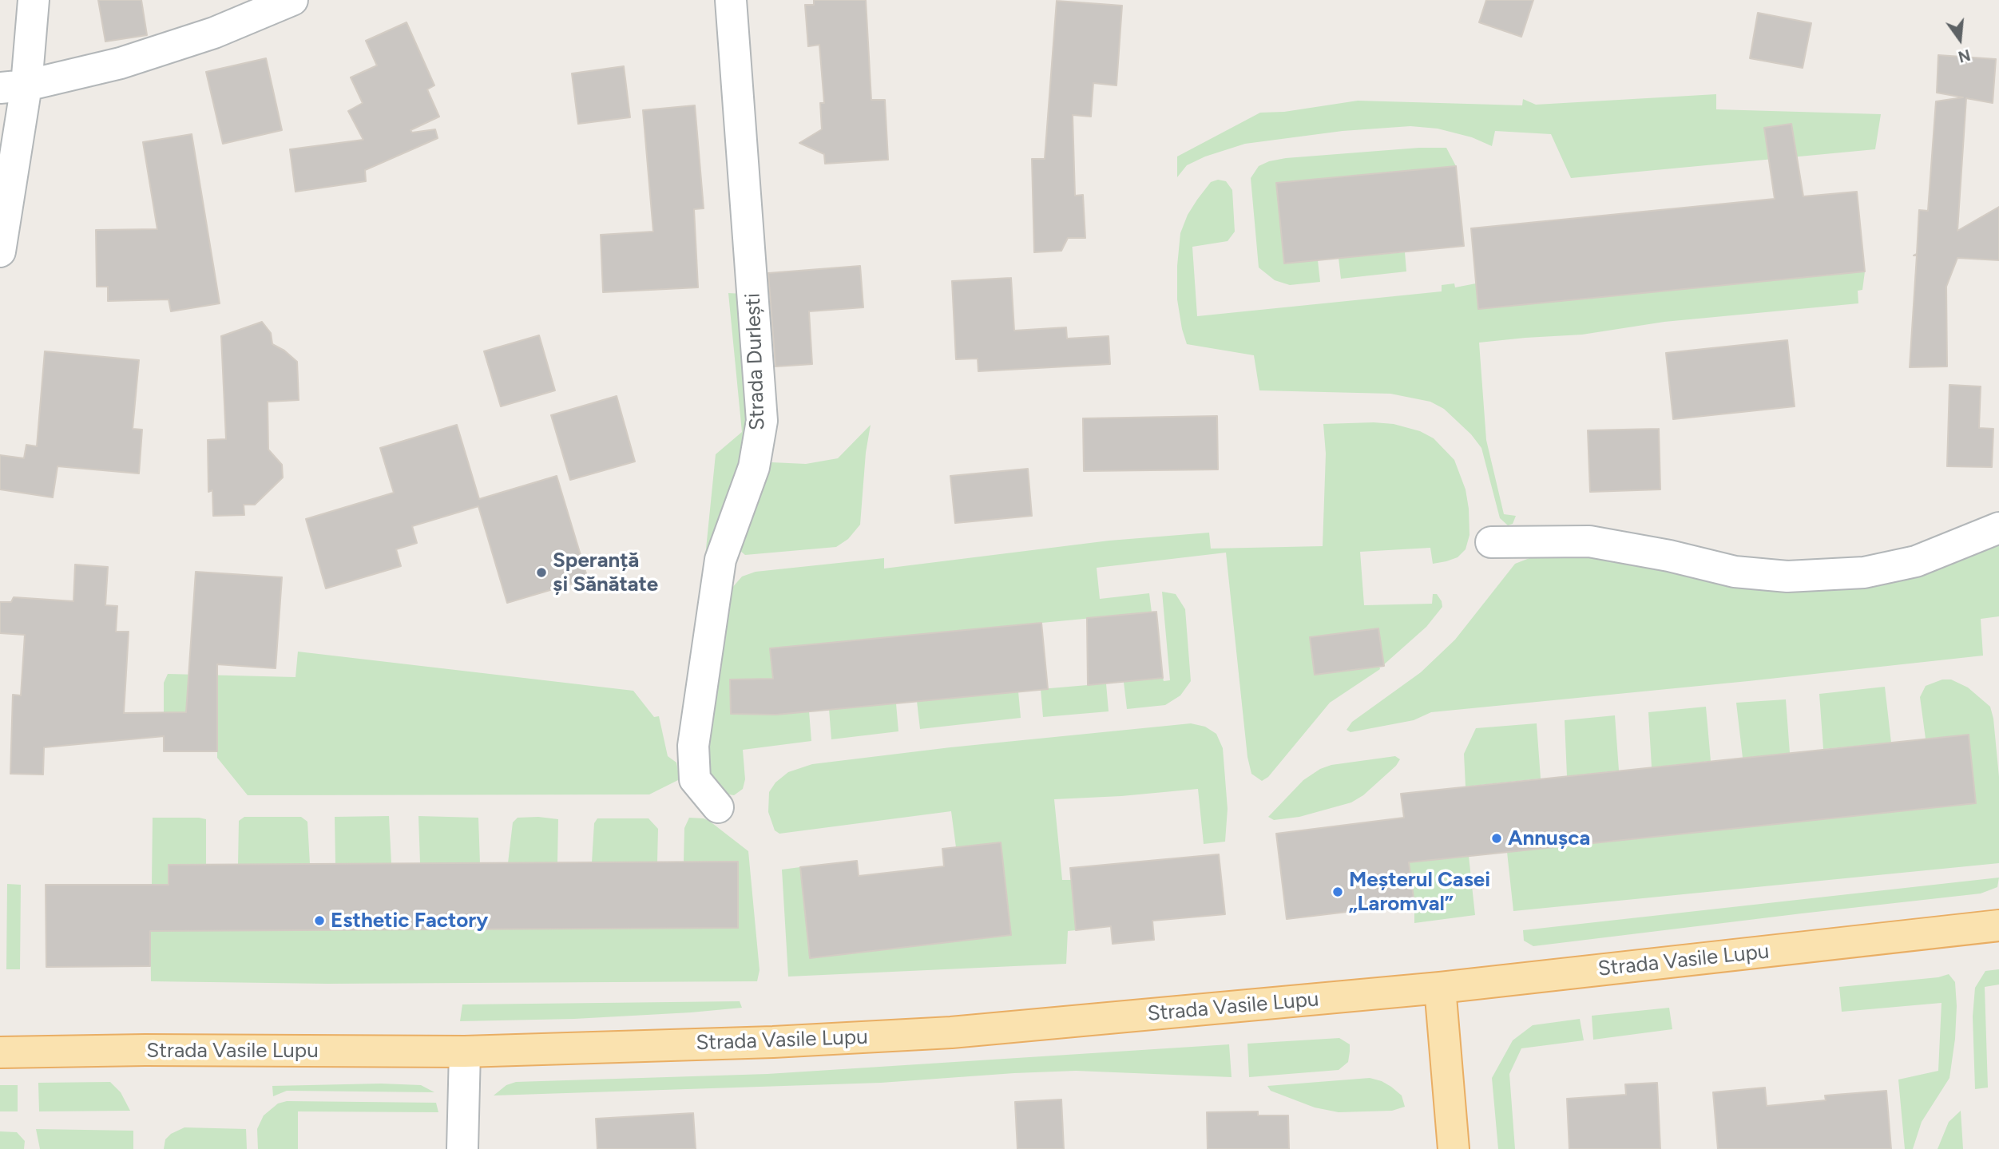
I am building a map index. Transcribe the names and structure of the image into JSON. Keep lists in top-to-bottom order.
{
  "streets": {
    "main road": ["Strada Vasile Lupu"],
    "street": ["Strada Durlești"]
  },
  "places": [
    "Speranță și Sănătate",
    "Annușca",
    "Meșterul Casei „Laromval”",
    "Esthetic Factory"
  ],
  "north": "bottom"
}
